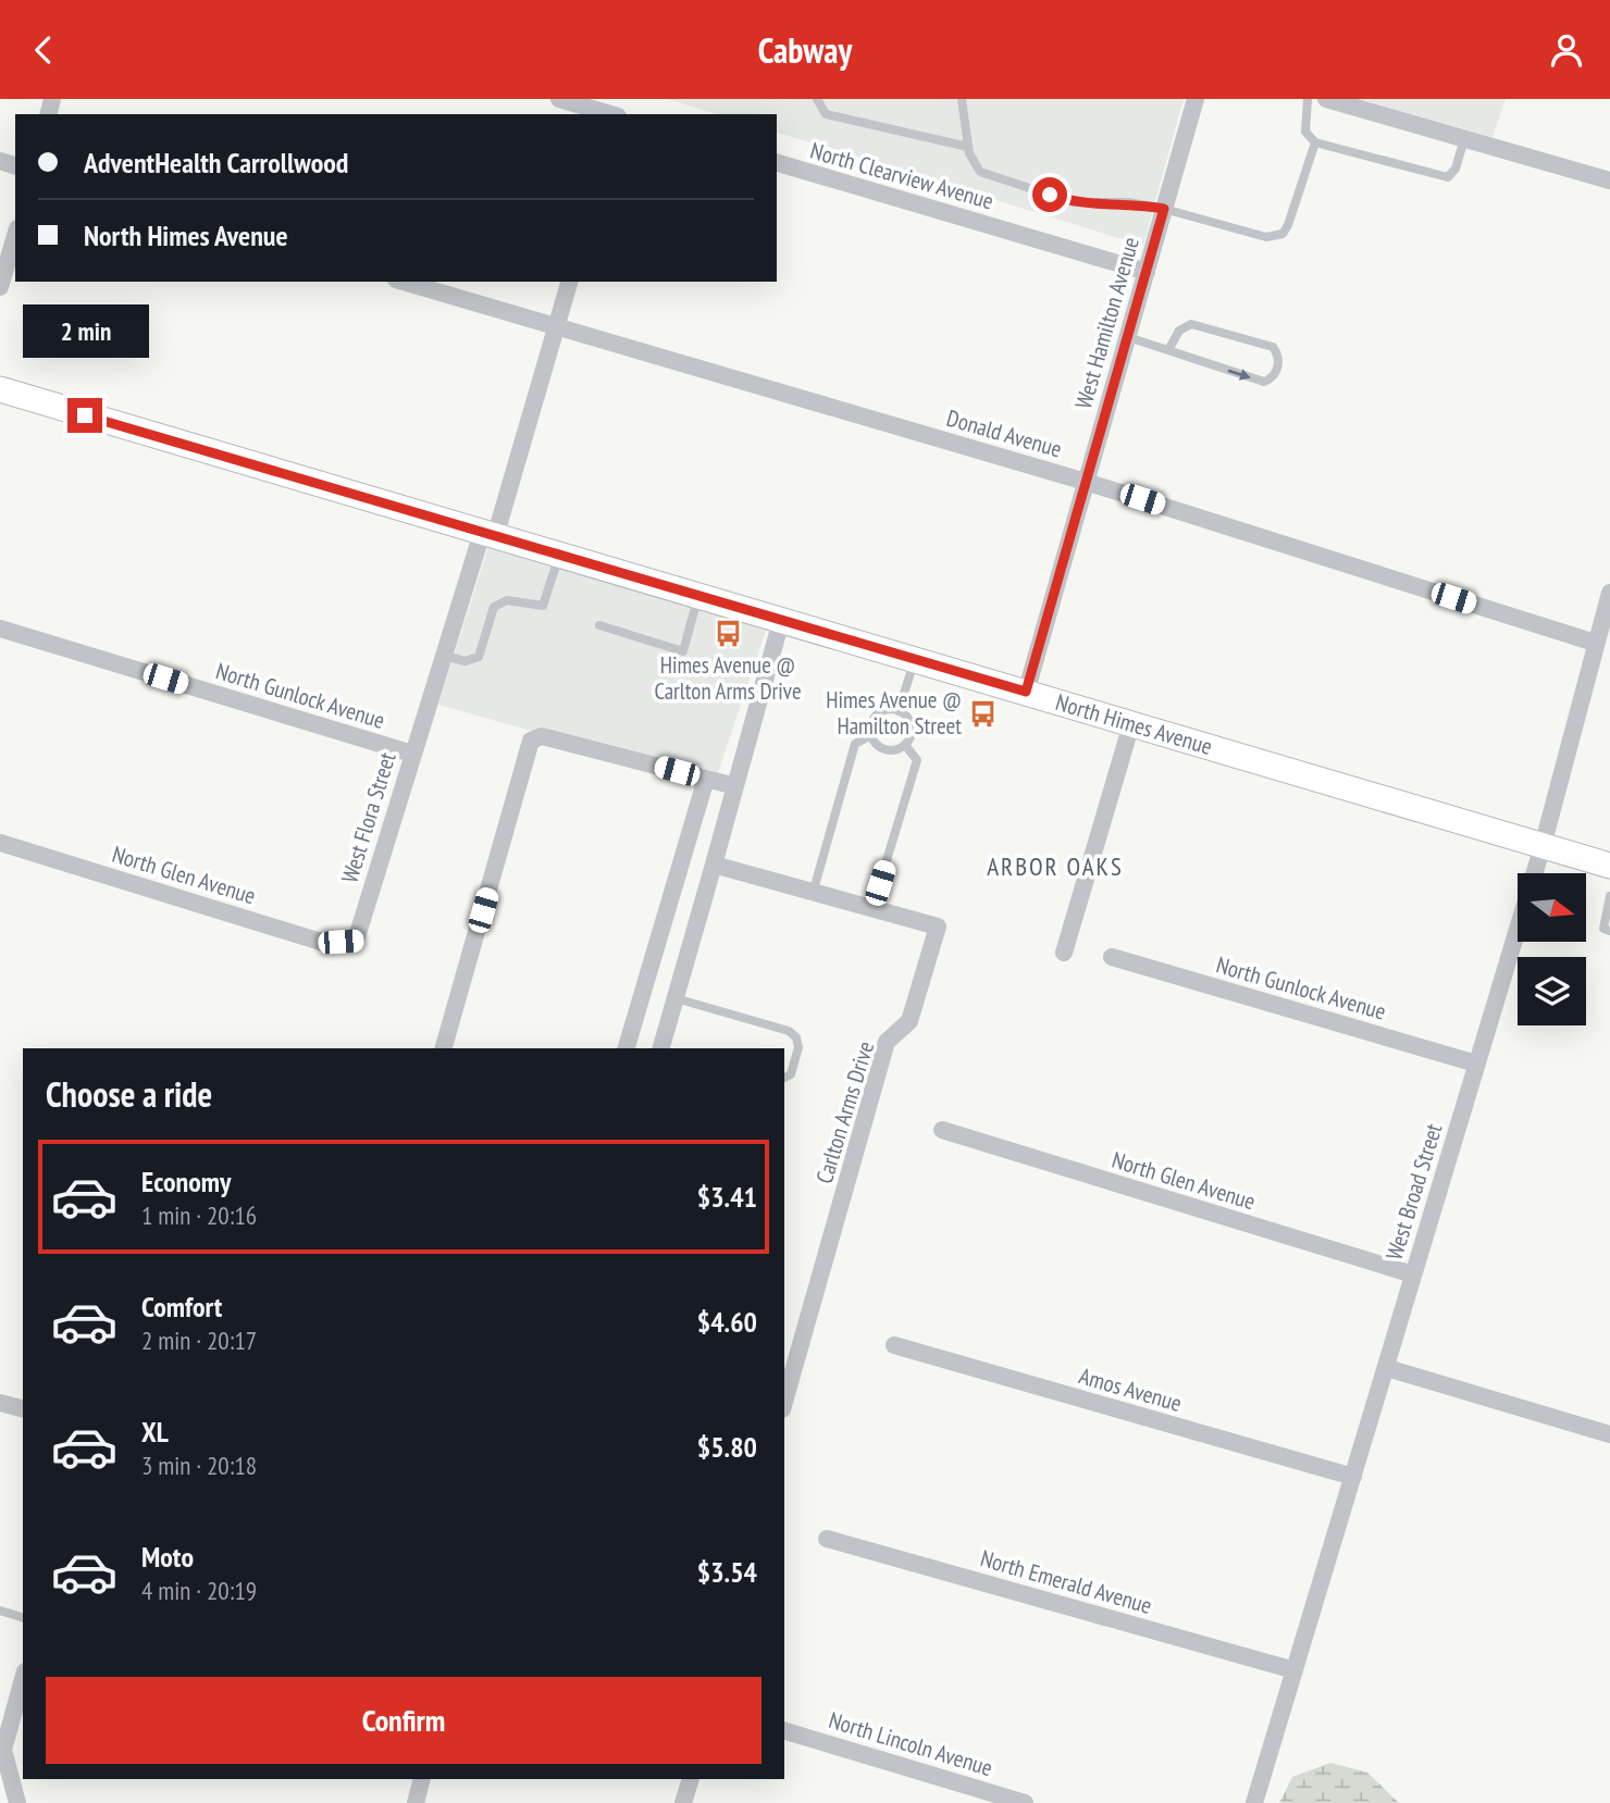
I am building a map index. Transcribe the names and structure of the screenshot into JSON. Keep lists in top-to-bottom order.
{
  "streets": {
    "street": [
      "North Clearview Avenue",
      "West Hamilton Avenue",
      "Donald Avenue",
      "North Gunlock Avenue",
      "North Himes Avenue",
      "West Flora Street",
      "North Glen Avenue",
      "Carlton Arms Drive",
      "West Broad Street",
      "Amos Avenue",
      "North Emerald Avenue",
      "North Lincoln Avenue"
    ]
  },
  "crossings": [
    ["North Clearview Avenue", "West Hamilton Avenue"],
    ["West Hamilton Avenue", "Donald Avenue"],
    ["West Hamilton Avenue", "North Himes Avenue"],
    ["Donald Avenue", "West Flora Street"],
    ["Donald Avenue", "West Broad Street"],
    ["North Gunlock Avenue", "West Flora Street"],
    ["North Gunlock Avenue", "West Broad Street"],
    ["North Himes Avenue", "West Flora Street"],
    ["North Himes Avenue", "West Broad Street"],
    ["West Flora Street", "North Glen Avenue"],
    ["North Glen Avenue", "West Broad Street"],
    ["West Broad Street", "Amos Avenue"],
    ["West Broad Street", "North Emerald Avenue"]
  ],
  "districts": ["ARBOR OAKS"],
  "places": {
    "bus stop": ["Himes Avenue @ Carlton Arms Drive", "Himes Avenue @ Hamilton Street"]
  },
  "north": "right",
  "page": {
    "header": "Cabway",
    "banner": ["AdventHealth Carrollwood", "North Himes Avenue"],
    "bubble": "2 min",
    "heading": "Choose a ride",
    "list": [
      {
        "name": "Economy",
        "note": "1 min · 20:16",
        "value": "$3.41"
      },
      {
        "name": "Comfort",
        "note": "2 min · 20:17",
        "value": "$4.60"
      },
      {
        "name": "XL",
        "note": "3 min · 20:18",
        "value": "$5.80"
      },
      {
        "name": "Moto",
        "note": "4 min · 20:19",
        "value": "$3.54"
      }
    ],
    "buttons": "Confirm"
  }
}
